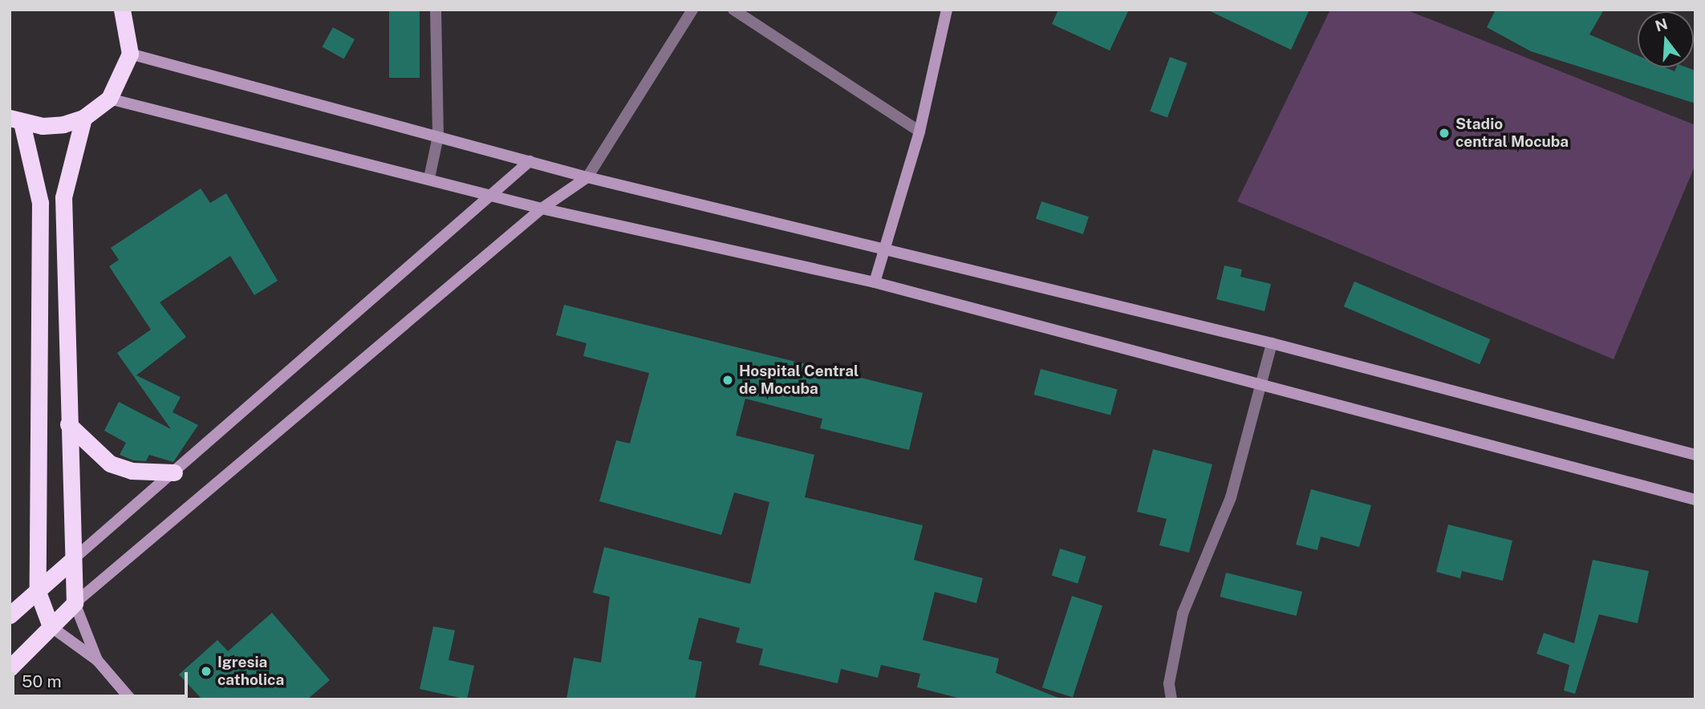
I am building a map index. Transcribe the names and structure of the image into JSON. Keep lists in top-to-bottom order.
{
  "places": ["Stadio central Mocuba", "Hospital Central de Mocuba", "Igresia catholica"],
  "scale_bar": "50 m",
  "north": "top"
}
